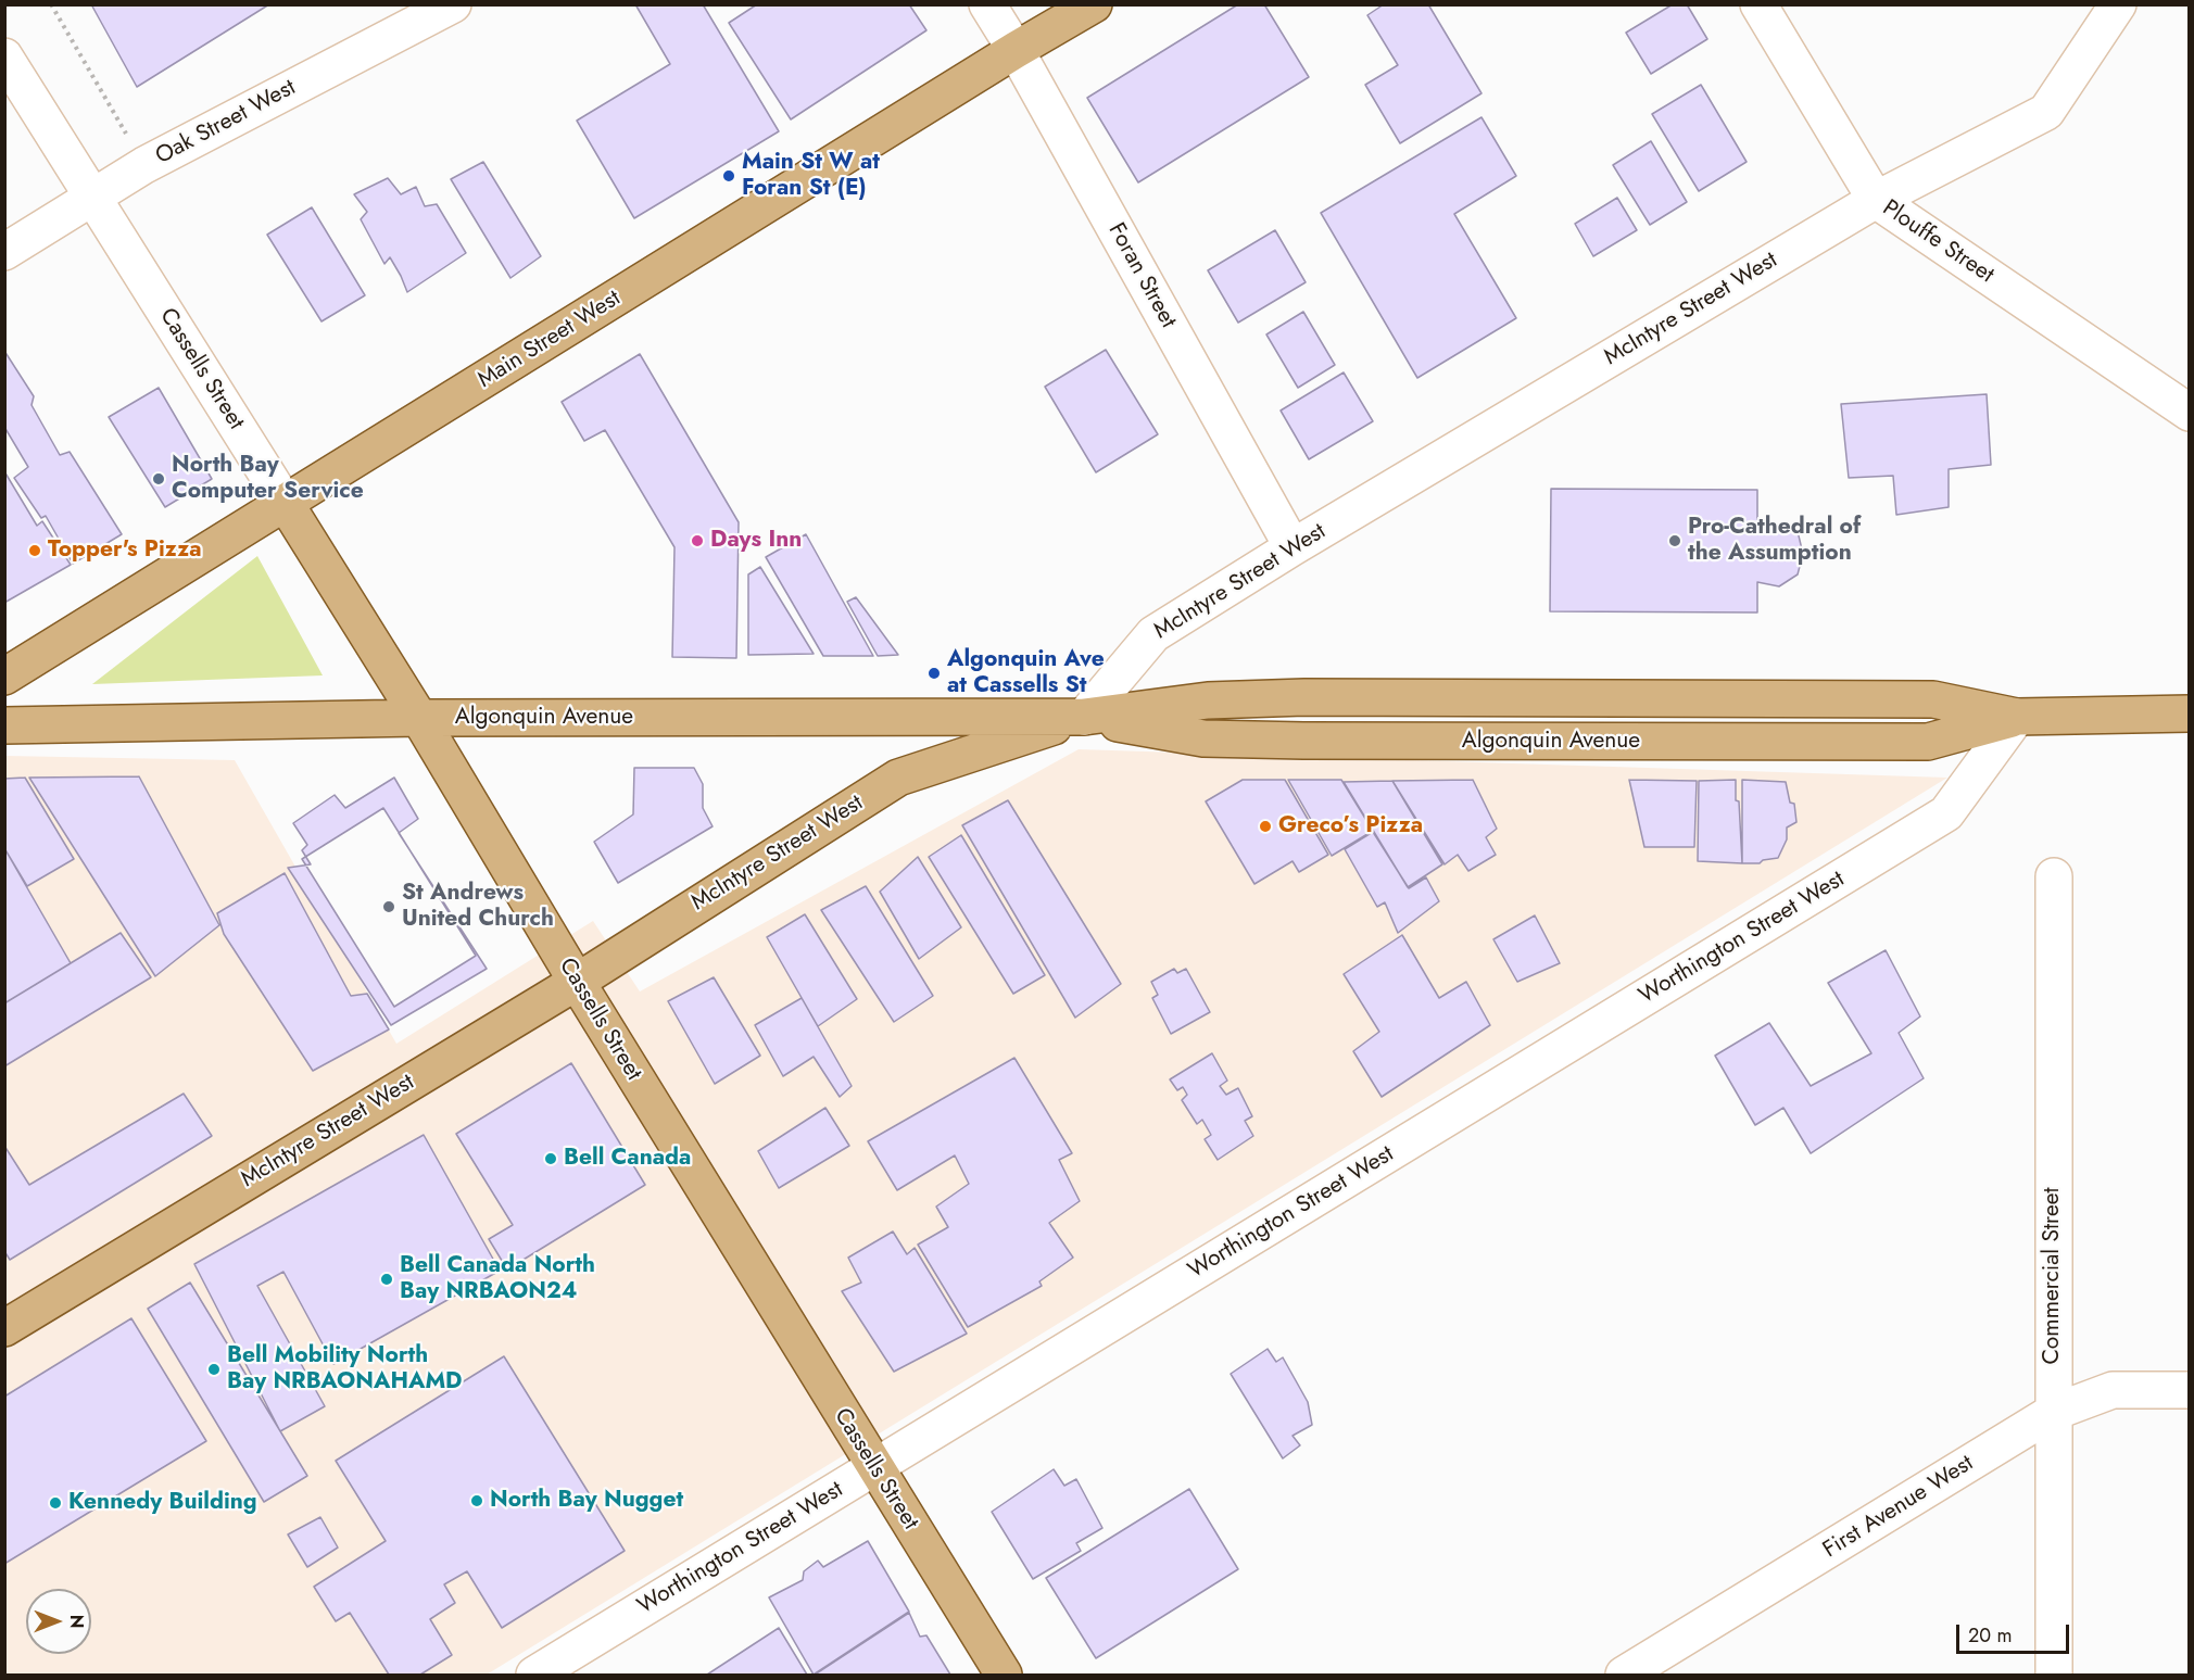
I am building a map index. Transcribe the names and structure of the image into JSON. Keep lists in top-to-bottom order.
{
  "streets": {
    "main road": [
      "McIntyre Street West",
      "Main Street West",
      "Cassells Street",
      "Algonquin Avenue"
    ],
    "street": [
      "Oak Street West",
      "Plouffe Street",
      "Foran Street",
      "Worthington Street West",
      "Commercial Street",
      "First Avenue West"
    ]
  },
  "crossings": [
    ["Oak Street West", "Cassells Street"],
    ["Plouffe Street", "McIntyre Street West"],
    ["Foran Street", "McIntyre Street West"],
    ["Foran Street", "Main Street West"],
    ["McIntyre Street West", "Cassells Street"],
    ["McIntyre Street West", "Algonquin Avenue"],
    ["Main Street West", "Cassells Street"],
    ["Cassells Street", "Algonquin Avenue"],
    ["Cassells Street", "Worthington Street West"],
    ["Algonquin Avenue", "Worthington Street West"],
    ["Commercial Street", "First Avenue West"]
  ],
  "places": [
    "Main St W at Foran St (E)",
    "North Bay Computer Service",
    "Days Inn",
    "Pro-Cathedral of the Assumption",
    "Topper's Pizza",
    "Algonquin Ave at Cassells St",
    "Greco’s Pizza",
    "St Andrews United Church",
    "Bell Canada",
    "Bell Canada North Bay NRBAON24",
    "Bell Mobility North Bay NRBAONAHAMD",
    "North Bay Nugget",
    "Kennedy Building"
  ],
  "scale_bar": "20 m",
  "north": "right"
}
